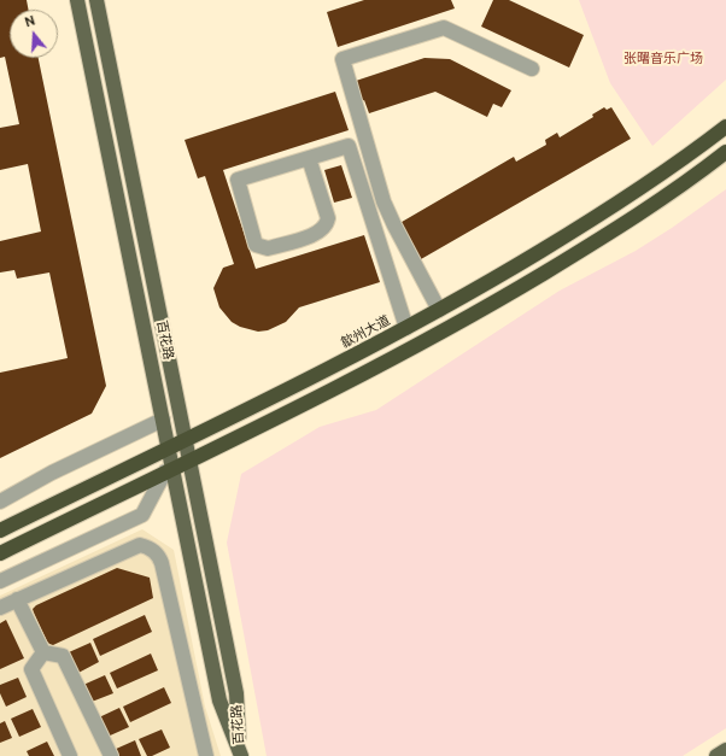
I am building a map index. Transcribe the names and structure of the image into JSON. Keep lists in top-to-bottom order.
{
  "streets": {
    "highway": ["歙州大道"],
    "main road": ["百花路"]
  },
  "crossings": [
    ["歙州大道", "百花路"]
  ],
  "parks": ["张曙音乐广场"],
  "north": "top"
}
